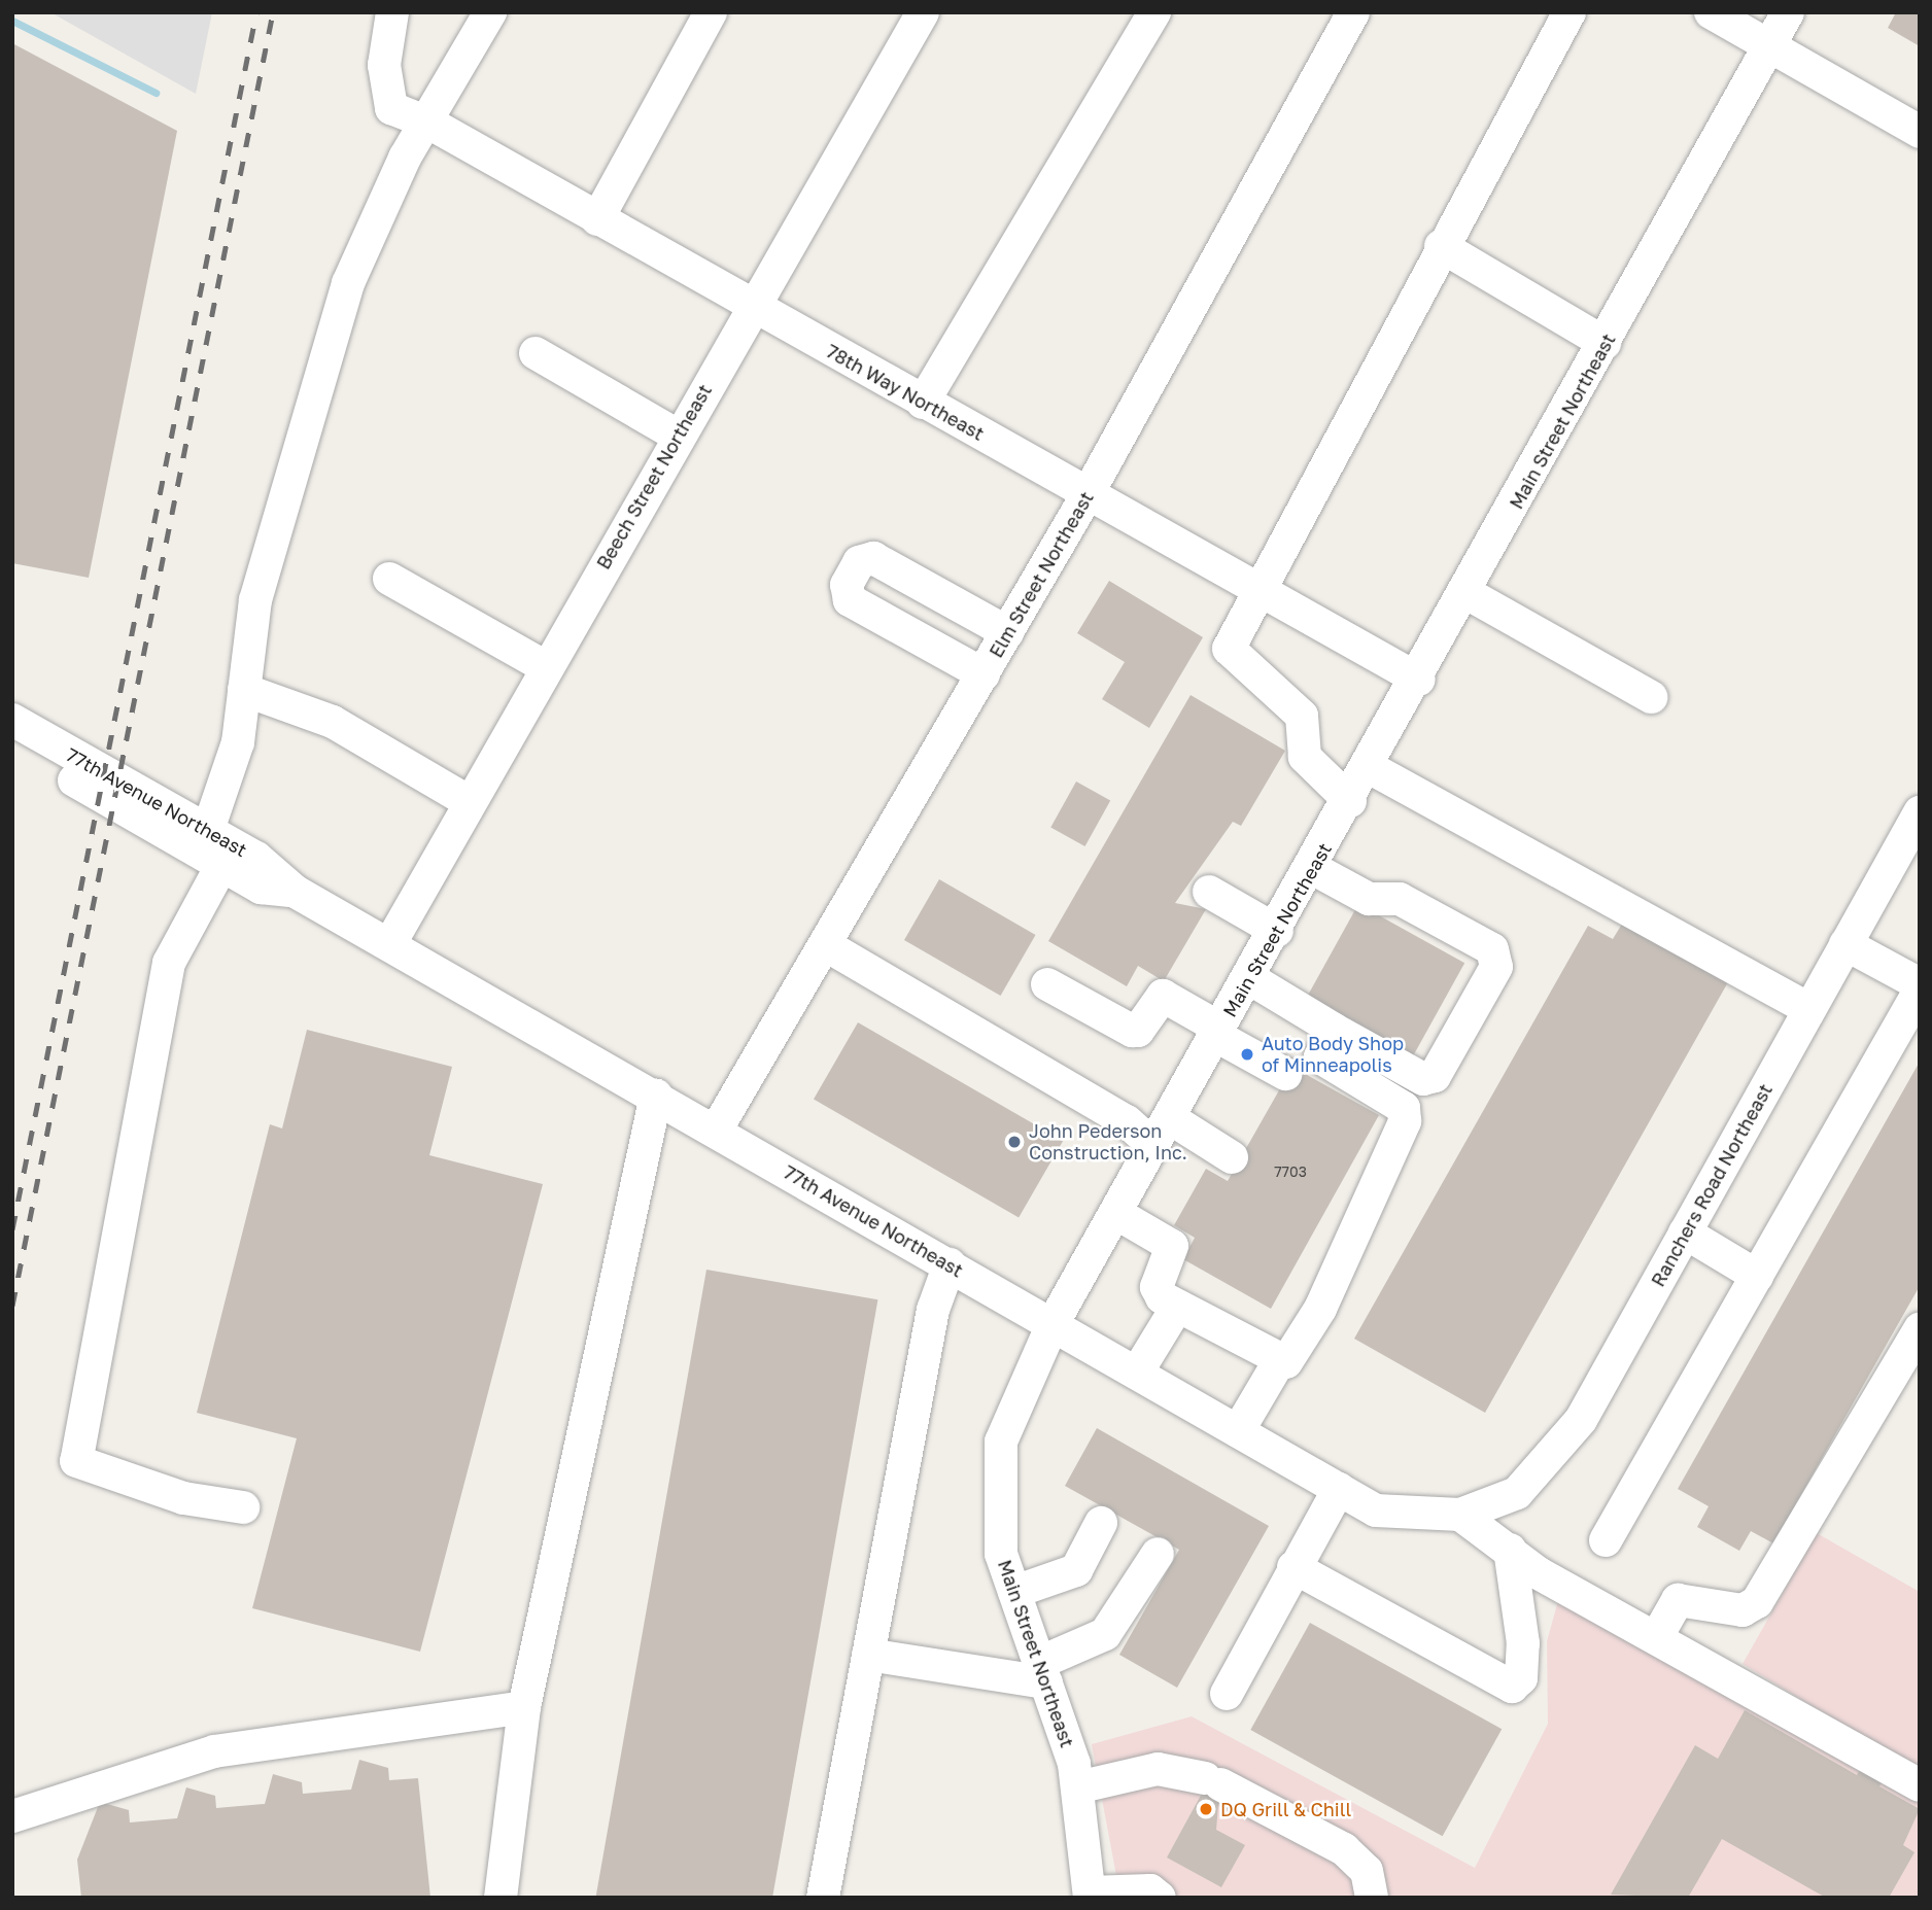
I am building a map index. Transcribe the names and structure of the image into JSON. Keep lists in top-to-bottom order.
{
  "streets": {
    "street": [
      "78th Way Northeast",
      "Main Street Northeast",
      "Beech Street Northeast",
      "Elm Street Northeast",
      "77th Avenue Northeast",
      "Ranchers Road Northeast"
    ]
  },
  "crossings": [
    ["78th Way Northeast", "Main Street Northeast"],
    ["78th Way Northeast", "Beech Street Northeast"],
    ["78th Way Northeast", "Elm Street Northeast"],
    ["Main Street Northeast", "77th Avenue Northeast"],
    ["Beech Street Northeast", "77th Avenue Northeast"],
    ["Elm Street Northeast", "77th Avenue Northeast"],
    ["77th Avenue Northeast", "Ranchers Road Northeast"]
  ],
  "places": ["Auto Body Shop of Minneapolis", "John Pederson Construction, Inc.", "DQ Grill & Chill"],
  "house_numbers": ["7703"]
}
